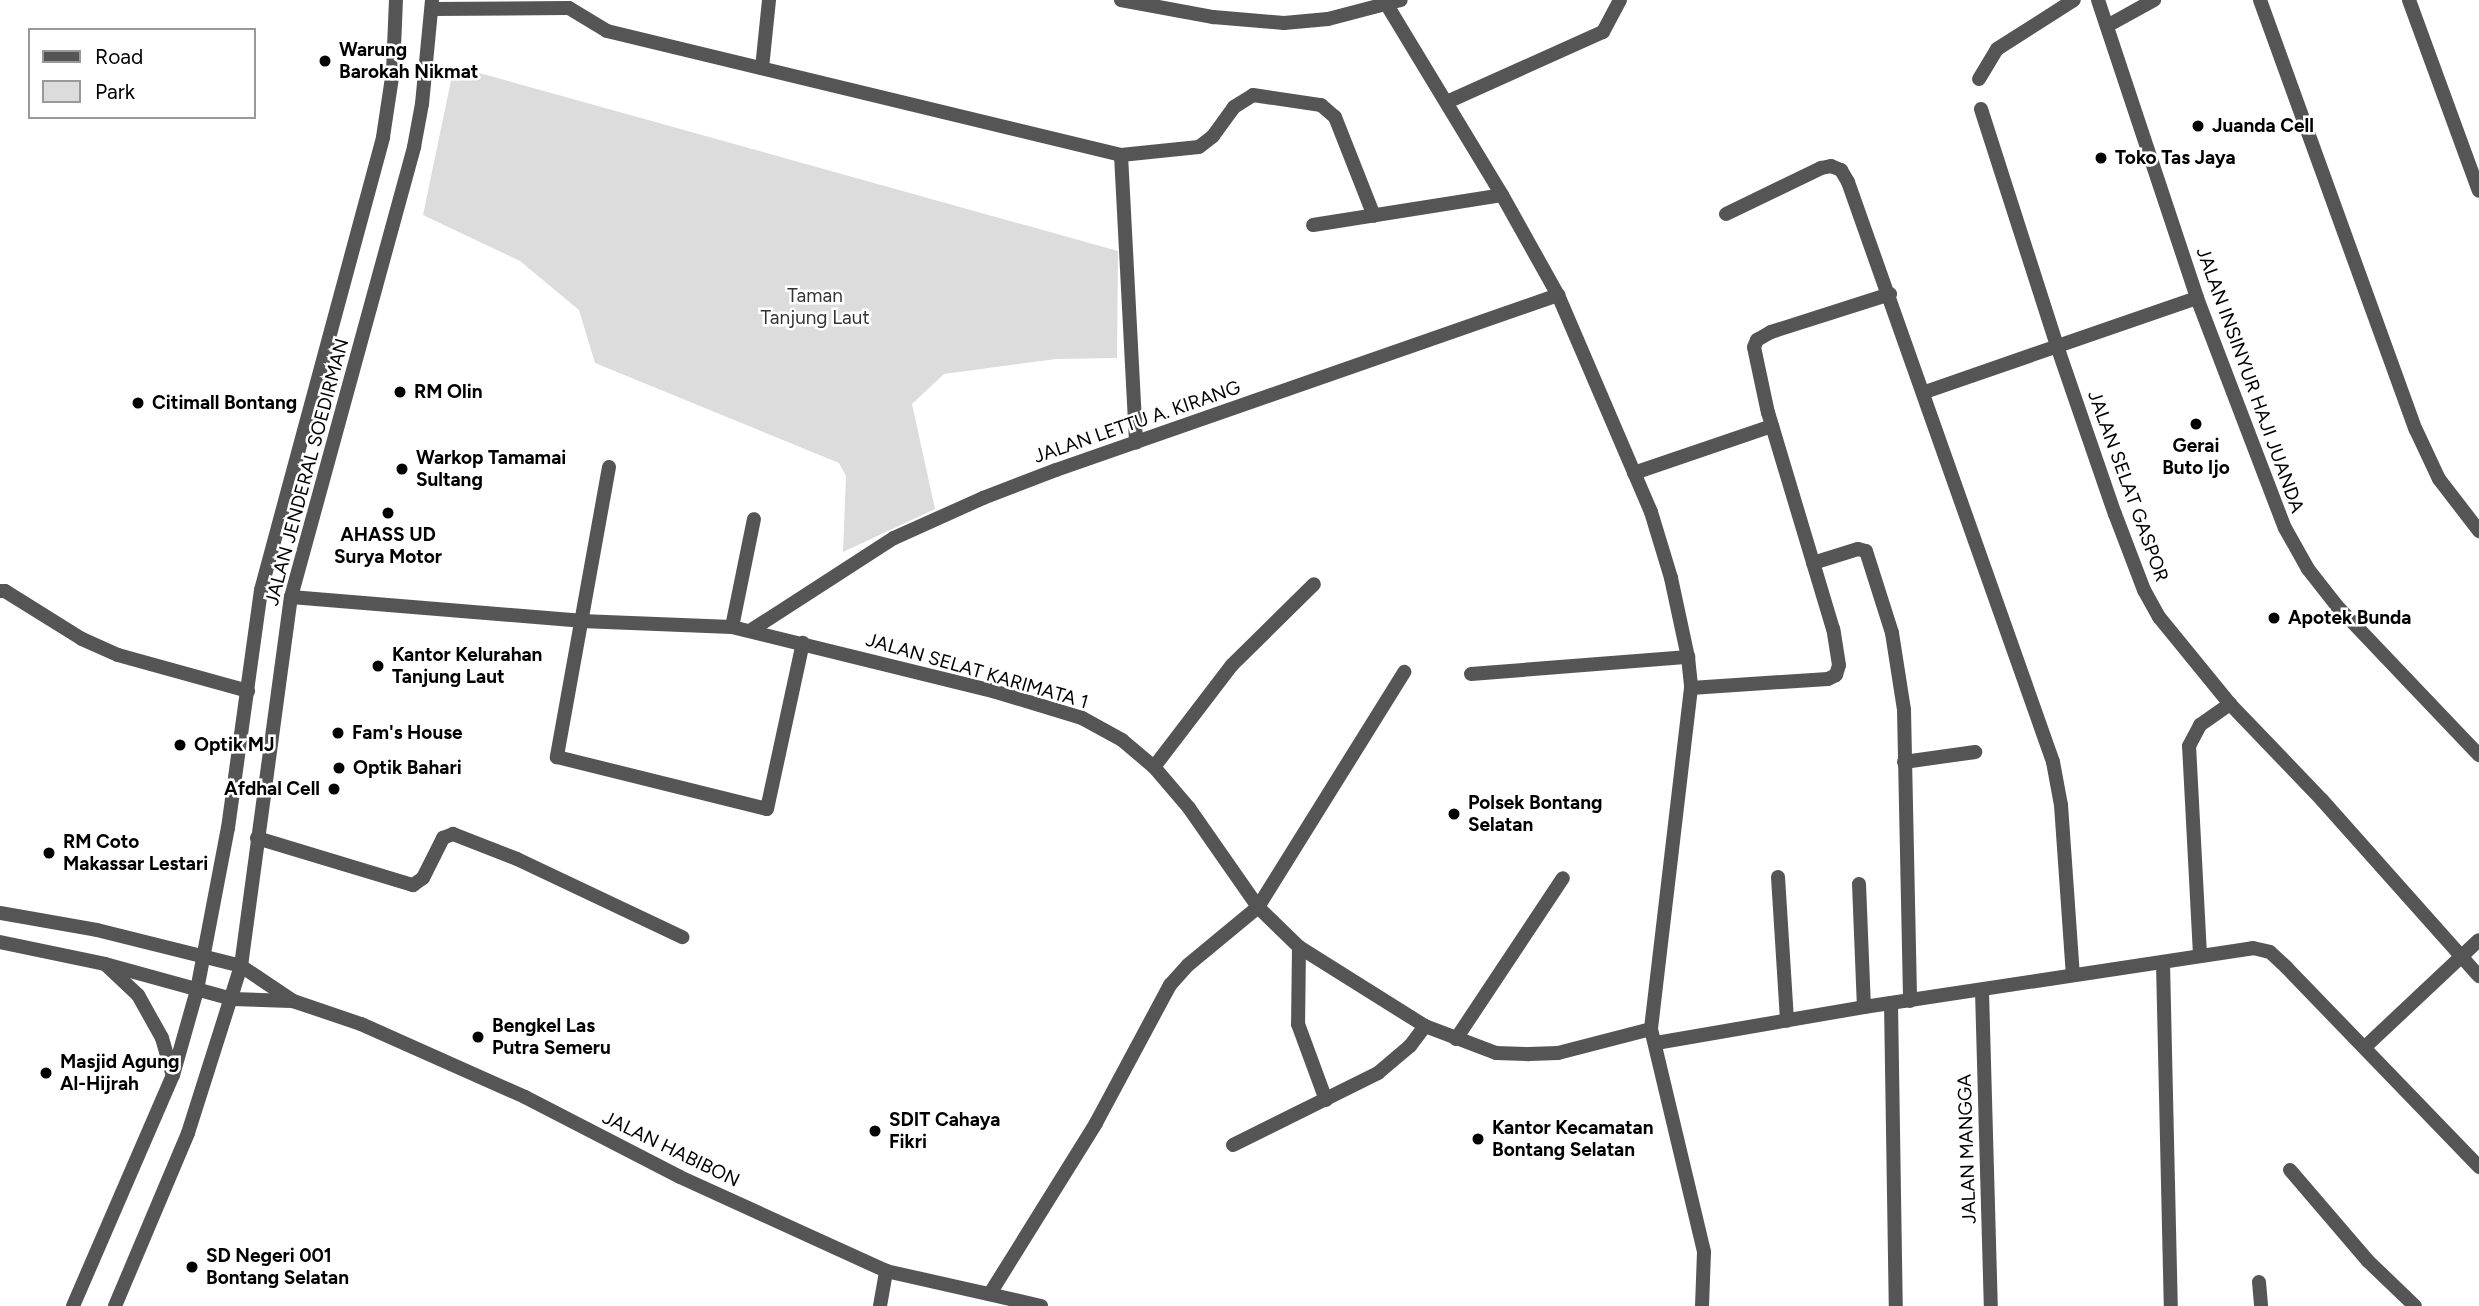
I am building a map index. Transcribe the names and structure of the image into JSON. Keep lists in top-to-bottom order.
{
  "streets": {
    "street": [
      "JALAN INSINYUR HAJI JUANDA",
      "JALAN LETTU A. KIRANG",
      "JALAN JENDERAL SOEDIRMAN",
      "JALAN SELAT GASPOR",
      "JALAN SELAT KARIMATA 1",
      "JALAN HABIBON",
      "JALAN MANGGA"
    ]
  },
  "crossings": [
    ["JALAN LETTU A. KIRANG", "JALAN SELAT KARIMATA 1"],
    ["JALAN JENDERAL SOEDIRMAN", "JALAN SELAT KARIMATA 1"],
    ["JALAN JENDERAL SOEDIRMAN", "JALAN HABIBON"]
  ],
  "parks": ["Taman Tanjung Laut"],
  "places": [
    "Warung Barokah Nikmat",
    "Juanda Cell",
    "Toko Tas Jaya",
    "RM Olin",
    "Citimall Bontang",
    "Gerai Buto Ijo",
    "Warkop Tamamai Sultang",
    "AHASS UD Surya Motor",
    "Apotek Bunda",
    "Kantor Kelurahan Tanjung Laut",
    "Fam's House",
    "Optik MJ",
    "Optik Bahari",
    "Afdhal Cell",
    "Polsek Bontang Selatan",
    "RM Coto Makassar Lestari",
    "Bengkel Las Putra Semeru",
    "Masjid Agung Al-Hijrah",
    "SDIT Cahaya Fikri",
    "Kantor Kecamatan Bontang Selatan",
    "SD Negeri 001 Bontang Selatan"
  ],
  "legend": ["Road", "Park"]
}
